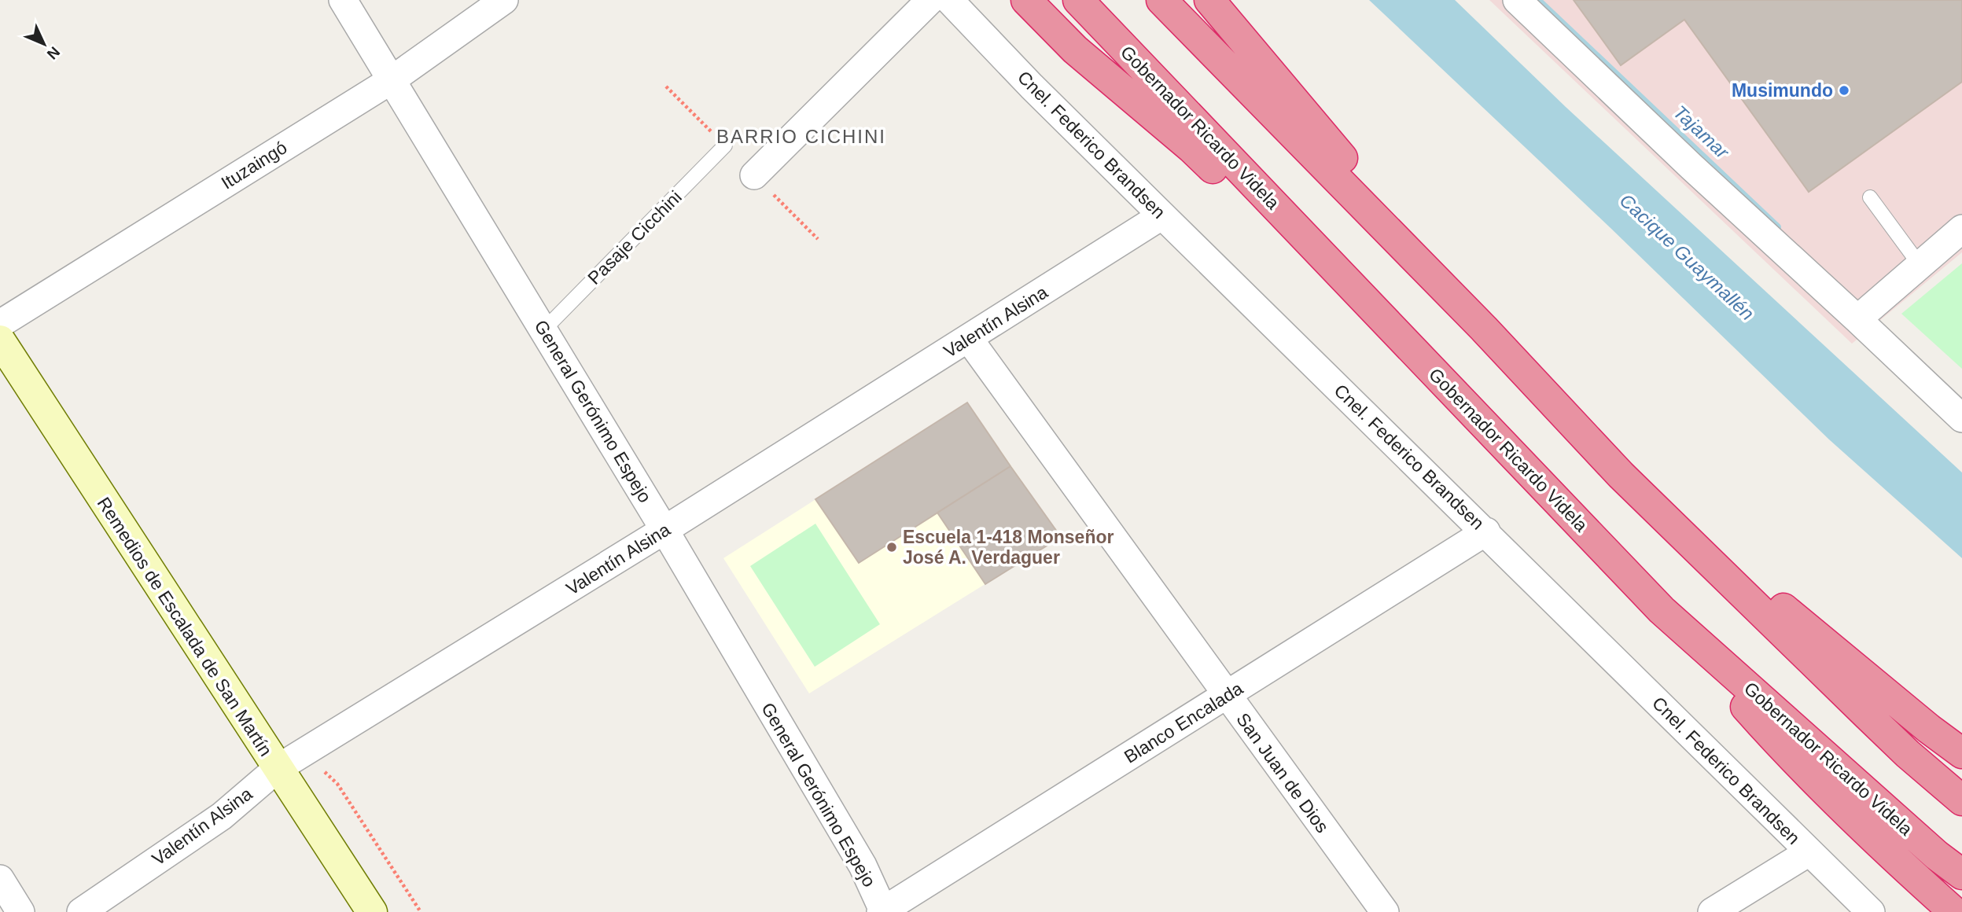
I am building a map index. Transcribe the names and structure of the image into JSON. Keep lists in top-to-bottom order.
{
  "streets": {
    "highway": ["Gobernador Ricardo Videla"],
    "street": [
      "Cnel. Federico Brandsen",
      "Ituzaingó",
      "Valentín Alsina",
      "General Gerónimo Espejo",
      "Remedios de Escalada de San Martín",
      "Blanco Encalada",
      "San Juan de Dios"
    ],
    "lane": ["Pasaje Cicchini"]
  },
  "crossings": [
    ["Cnel. Federico Brandsen", "Valentín Alsina"],
    ["Cnel. Federico Brandsen", "Blanco Encalada"],
    ["Ituzaingó", "General Gerónimo Espejo"],
    ["Pasaje Cicchini", "General Gerónimo Espejo"],
    ["Valentín Alsina", "General Gerónimo Espejo"],
    ["Valentín Alsina", "Remedios de Escalada de San Martín"],
    ["Valentín Alsina", "San Juan de Dios"],
    ["General Gerónimo Espejo", "Blanco Encalada"],
    ["Blanco Encalada", "San Juan de Dios"]
  ],
  "districts": ["BARRIO CICHINI"],
  "water": ["Tajamar", "Cacique Guaymallén"],
  "places": ["Musimundo", "Escuela 1-418 Monseñor José A. Verdaguer"],
  "north": "bottom right"
}
